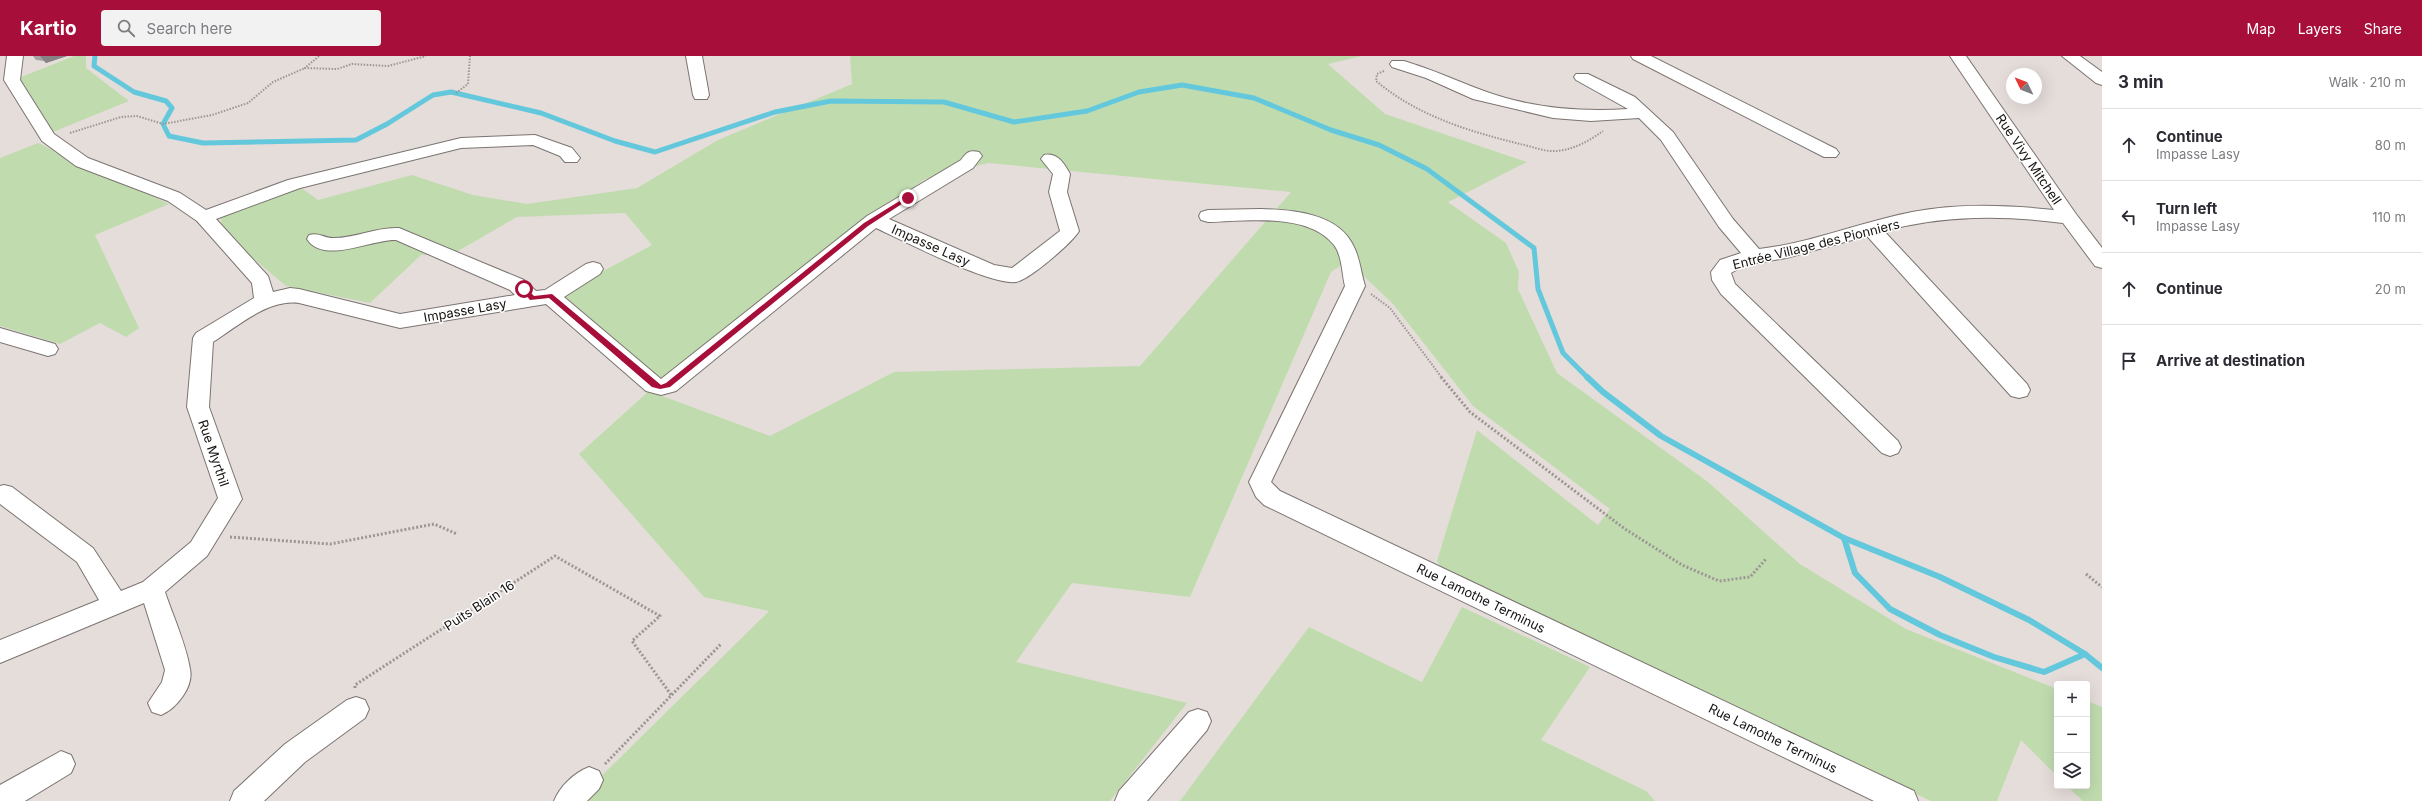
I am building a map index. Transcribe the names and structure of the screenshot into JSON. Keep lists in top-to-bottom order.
{
  "streets": {
    "street": [
      "Rue Vivy Mitchell",
      "Entrée Village des Pionniers",
      "Impasse Lasy",
      "Rue Myrthil",
      "Rue Lamothe Terminus"
    ],
    "path": ["Puits Blain 16"]
  },
  "crossings": [
    ["Rue Vivy Mitchell", "Entrée Village des Pionniers"],
    ["Impasse Lasy", "Rue Myrthil"]
  ],
  "north": "top left",
  "page": {
    "header": "Kartio",
    "search": "Search here",
    "nav": ["Map", "Layers", "Share"],
    "heading": ["3 min", "Walk · 210 m"],
    "list": [
      ["Continue", "Impasse Lasy", "80 m"],
      ["Turn left", "Impasse Lasy", "110 m"],
      ["Continue", "20 m"],
      "Arrive at destination"
    ],
    "map_buttons": ["+", "−"]
  }
}
